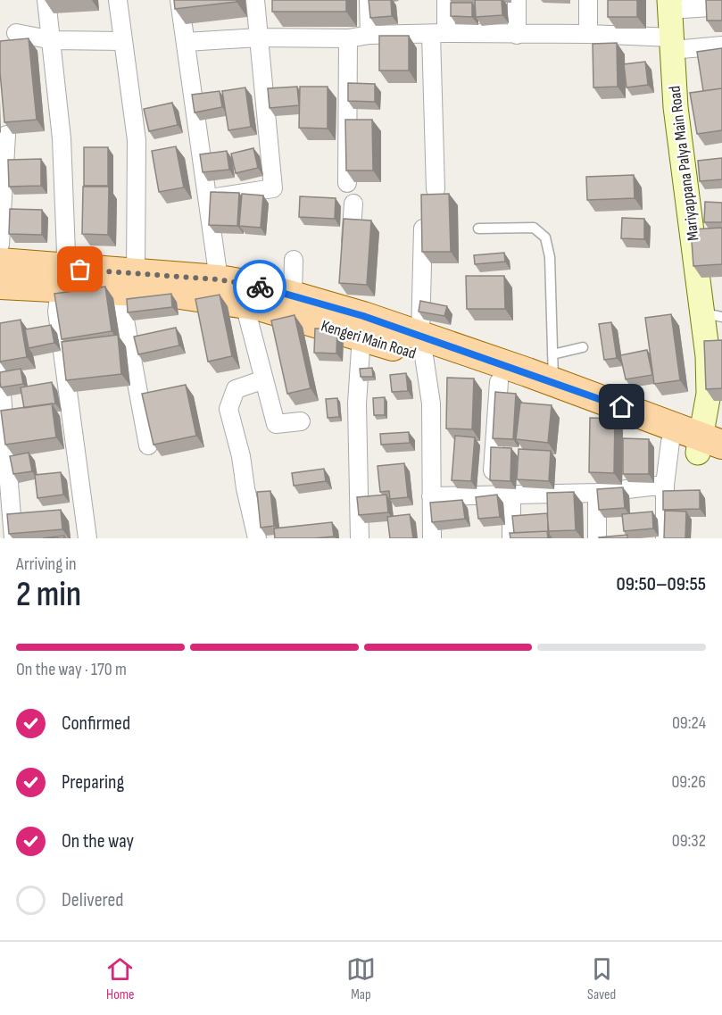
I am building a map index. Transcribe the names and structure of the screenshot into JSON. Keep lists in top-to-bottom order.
{
  "streets": {
    "main road": ["Kengeri Main Road"],
    "street": ["Mariyappana Palya Main Road"]
  },
  "crossings": [
    ["Mariyappana Palya Main Road", "Kengeri Main Road"]
  ],
  "page": {
    "heading": ["2 min", "Arriving in", "09:50–09:55"],
    "bar": "On the way · 170 m",
    "list": [
      ["Confirmed", "09:24"],
      ["Preparing", "09:26"],
      ["On the way", "09:32"],
      "Delivered"
    ],
    "tabs": ["Home", "Map", "Saved"]
  }
}
